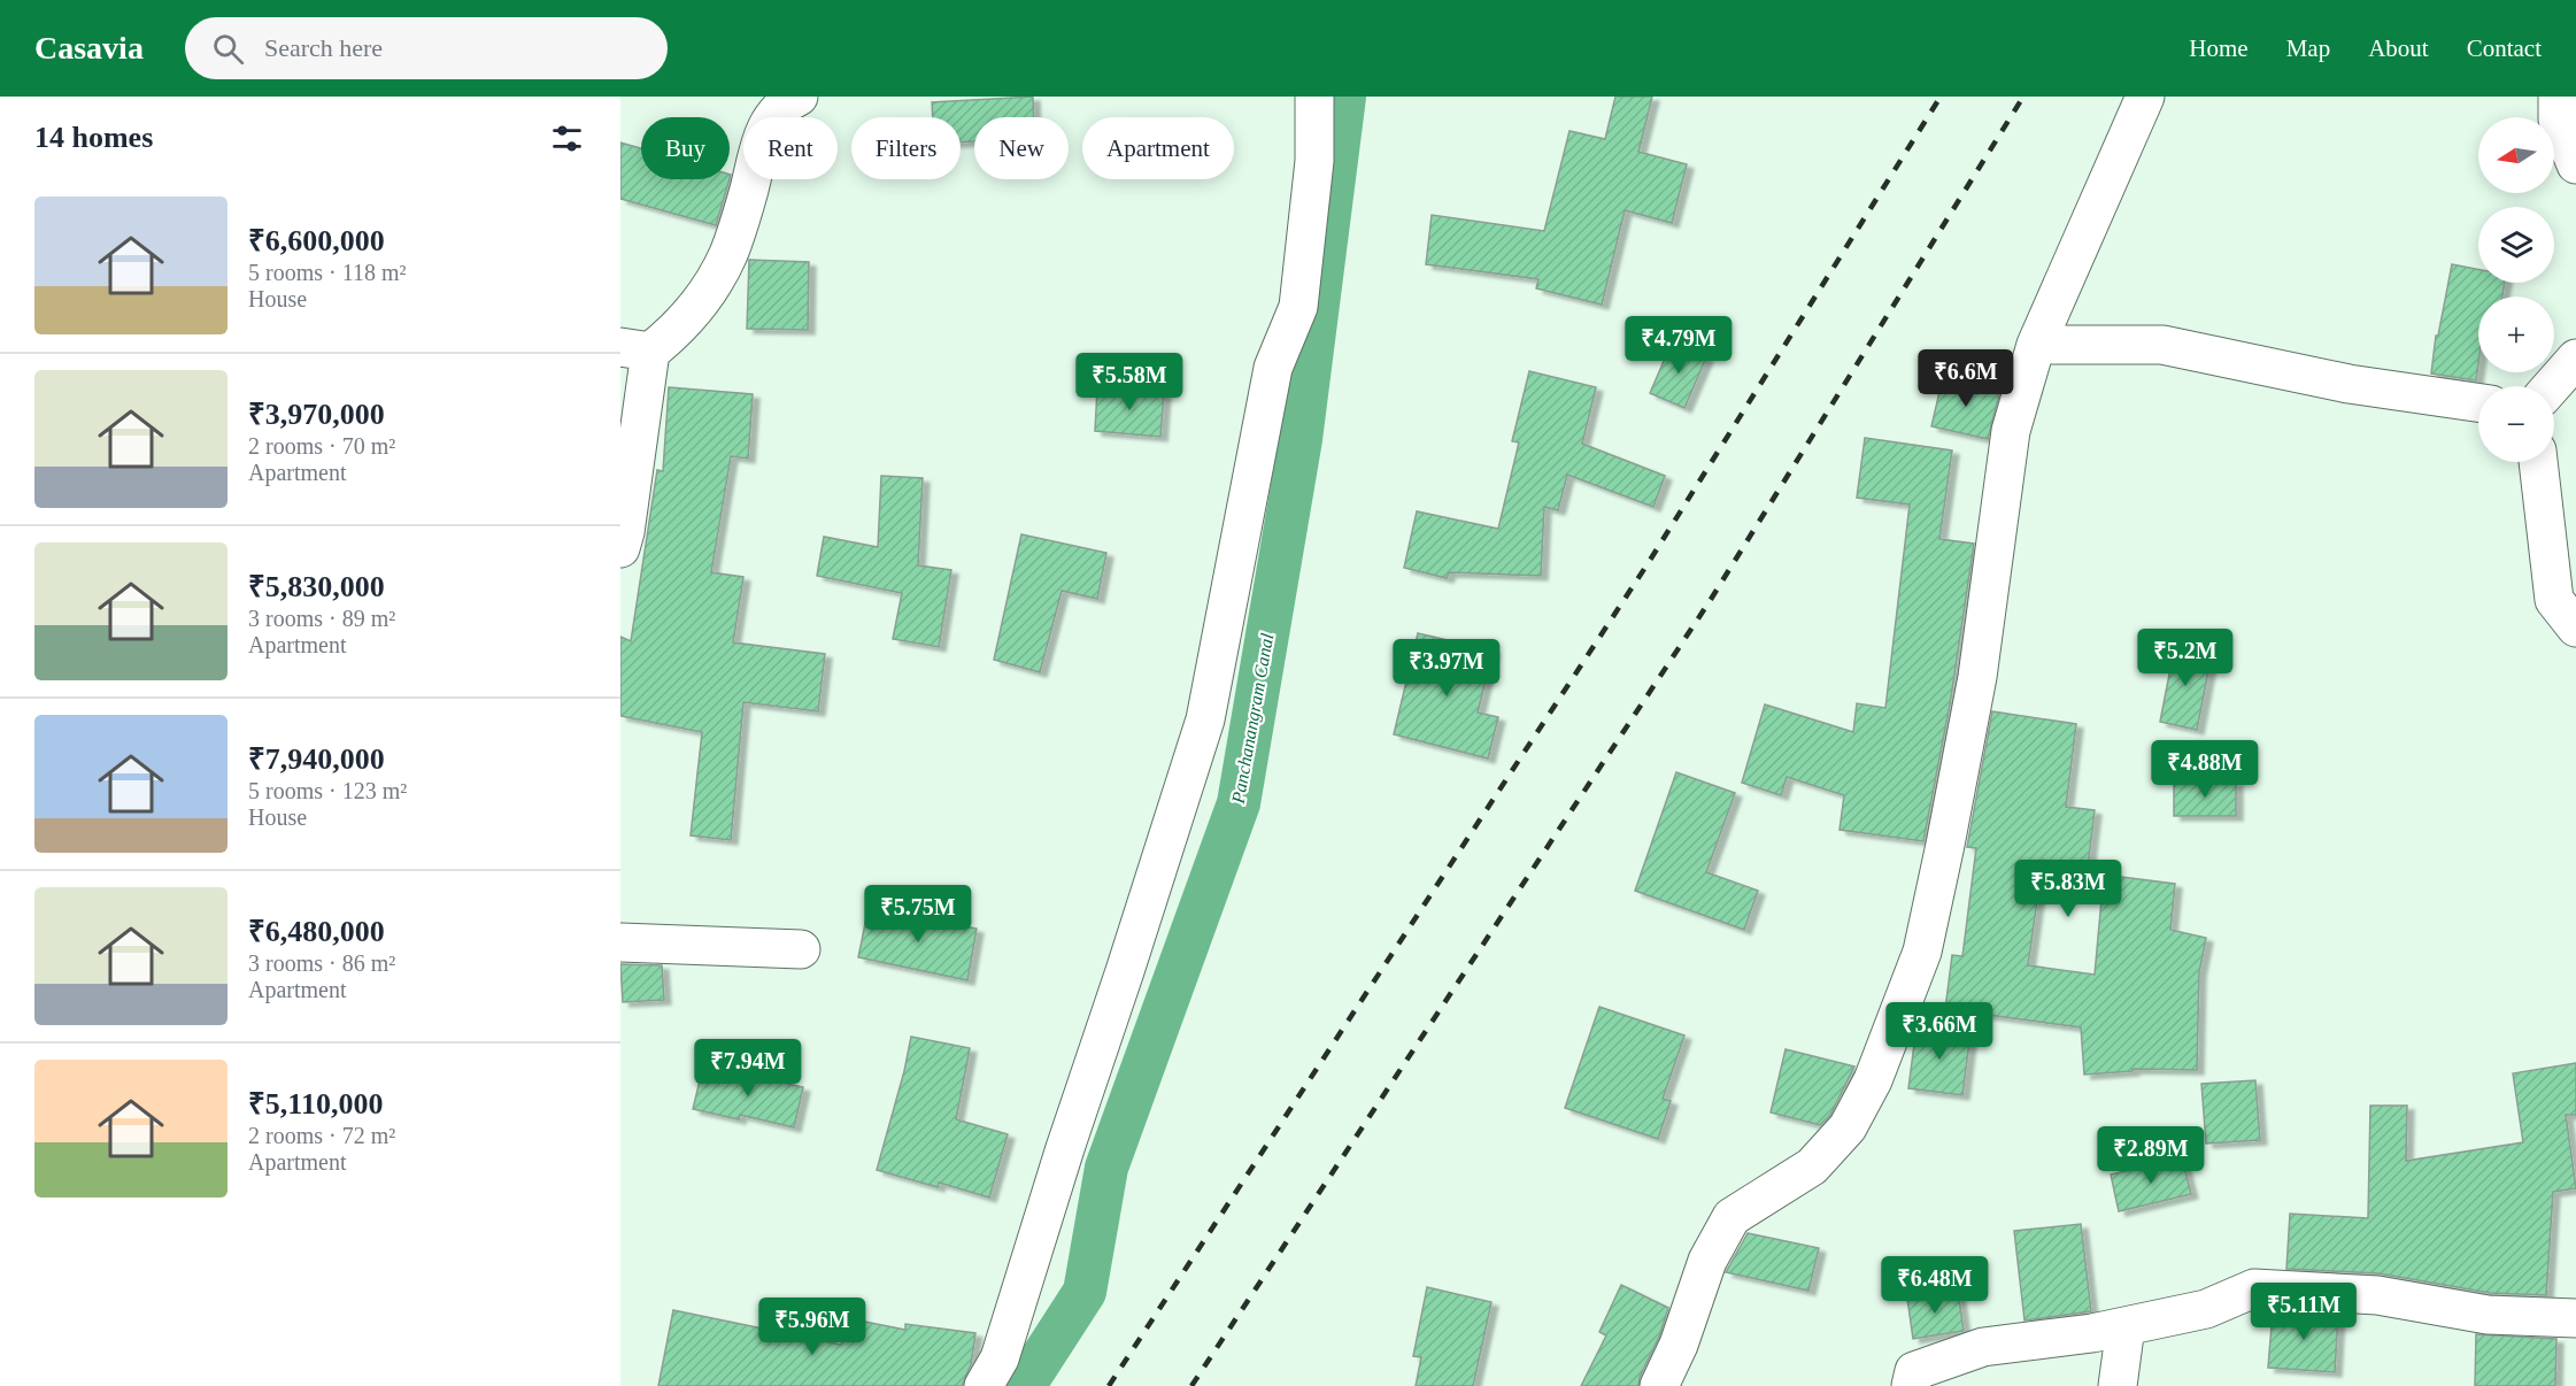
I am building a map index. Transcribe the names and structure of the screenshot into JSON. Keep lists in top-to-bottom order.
{
  "water": ["Panchanangram Canal"],
  "north": "left",
  "page": {
    "header": "Casavia",
    "search": "Search here",
    "nav": [
      "Home",
      "Map",
      "About",
      "Contact"
    ],
    "heading": "14 homes",
    "map_buttons": ["+", "−"],
    "chip": [
      "Buy",
      "Rent",
      "Filters",
      "New",
      "Apartment"
    ],
    "list": [
      {
        "name": "₹6,600,000",
        "note": "5 rooms · 118 m² · House"
      },
      {
        "name": "₹3,970,000",
        "note": "2 rooms · 70 m² · Apartment"
      },
      {
        "name": "₹5,830,000",
        "note": "3 rooms · 89 m² · Apartment"
      },
      {
        "name": "₹7,940,000",
        "note": "5 rooms · 123 m² · House"
      },
      {
        "name": "₹6,480,000",
        "note": "3 rooms · 86 m² · Apartment"
      },
      {
        "name": "₹5,110,000",
        "note": "2 rooms · 72 m² · Apartment"
      }
    ],
    "price": [
      "₹4.79M",
      "₹6.6M",
      "₹5.58M",
      "₹5.2M",
      "₹3.97M",
      "₹4.88M",
      "₹5.83M",
      "₹5.75M",
      "₹3.66M",
      "₹7.94M",
      "₹2.89M",
      "₹6.48M",
      "₹5.11M",
      "₹5.96M"
    ]
  }
}
